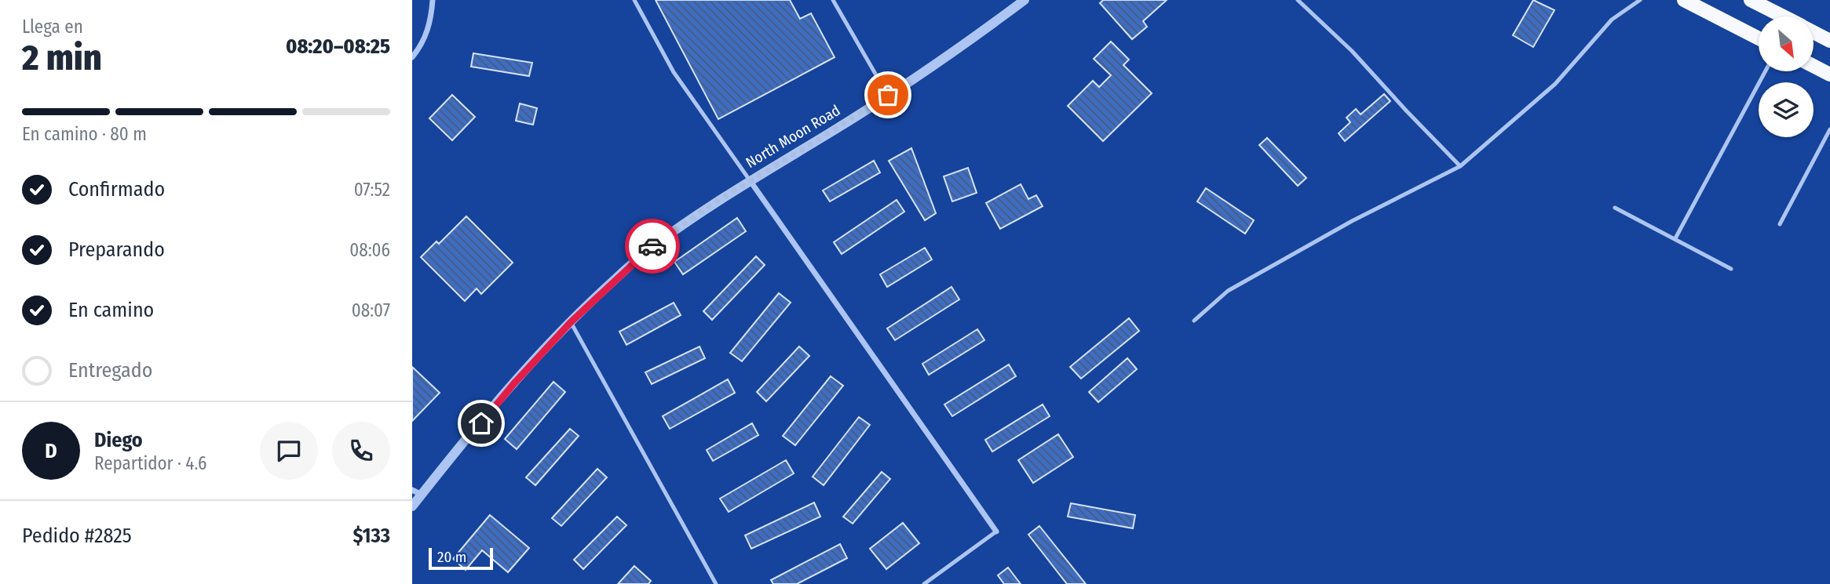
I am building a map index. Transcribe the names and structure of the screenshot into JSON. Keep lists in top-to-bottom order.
{
  "streets": {
    "street": ["North Moon Road"]
  },
  "scale_bar": "20 m",
  "north": "bottom right",
  "page": {
    "heading": ["2 min", "Llega en", "08:20–08:25"],
    "panel": [
      "Diego",
      "Repartidor · 4.6",
      "Pedido #2825",
      "$133"
    ],
    "bar": "En camino · 80 m",
    "list": [
      ["Confirmado", "07:52"],
      ["Preparando", "08:06"],
      ["En camino", "08:07"],
      "Entregado"
    ],
    "round": "D",
    "scale": "20 m"
  }
}
